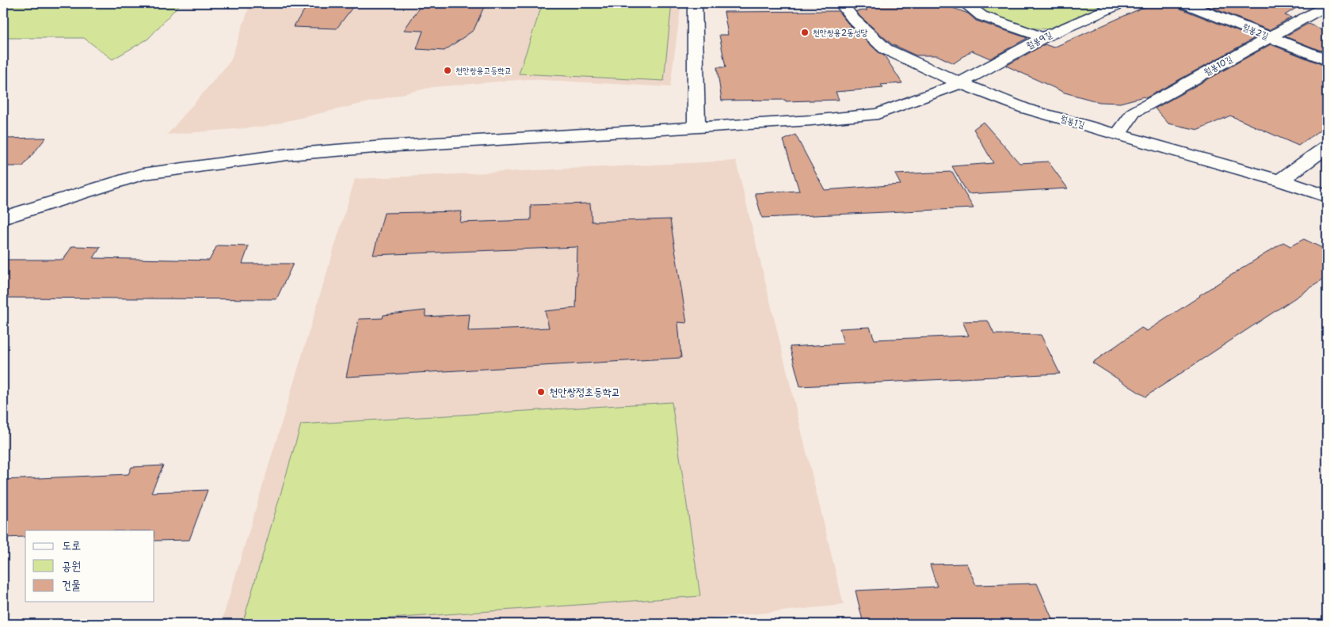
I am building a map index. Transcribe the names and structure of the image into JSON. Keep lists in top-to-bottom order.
{
  "streets": {
    "street": [
      "월봉2길",
      "월봉9길",
      "월봉10길",
      "월봉1길"
    ]
  },
  "crossings": [
    ["월봉2길", "월봉10길"],
    ["월봉9길", "월봉1길"],
    ["월봉10길", "월봉1길"]
  ],
  "places": ["천안쌍용2동성당", "천안쌍용고등학교", "천안쌍정초등학교"],
  "legend": ["도로", "공원", "건물"]
}
